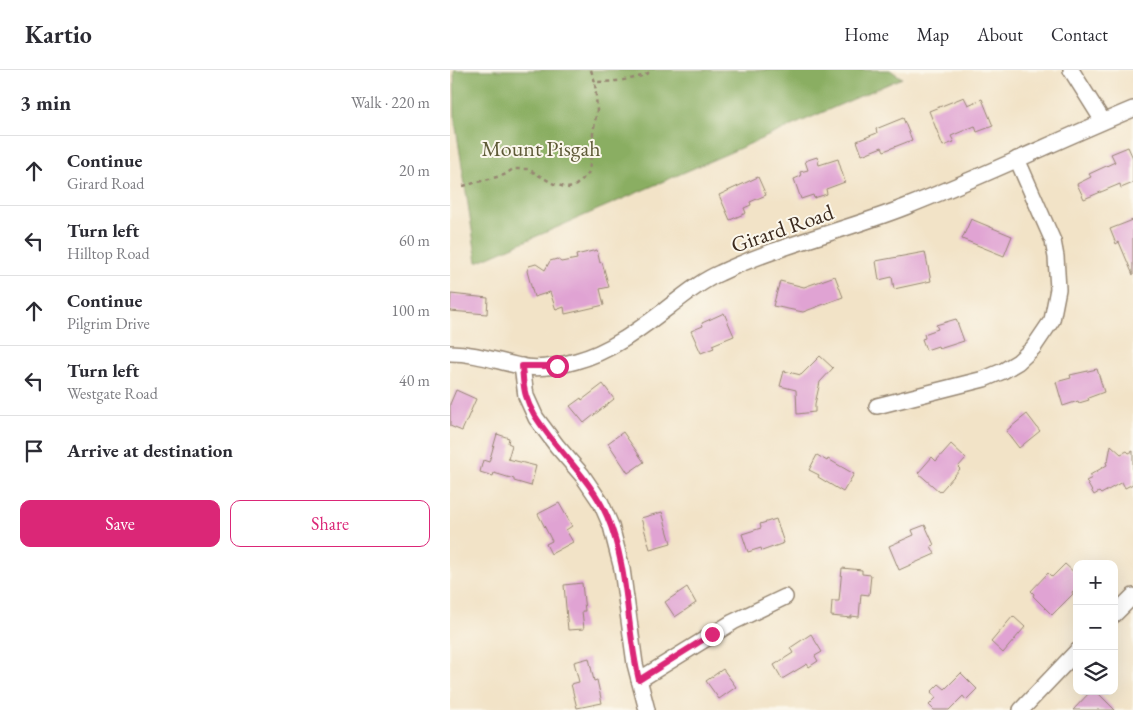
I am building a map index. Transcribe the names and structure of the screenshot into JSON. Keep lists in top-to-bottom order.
{
  "streets": {
    "street": ["Girard Road"]
  },
  "parks": ["Mount Pisgah"],
  "page": {
    "header": "Kartio",
    "nav": [
      "Home",
      "Map",
      "About",
      "Contact"
    ],
    "heading": ["3 min", "Walk · 220 m"],
    "list": [
      ["Continue", "Girard Road", "20 m"],
      ["Turn left", "Hilltop Road", "60 m"],
      ["Continue", "Pilgrim Drive", "100 m"],
      ["Turn left", "Westgate Road", "40 m"],
      "Arrive at destination"
    ],
    "buttons": ["Save", "Share"],
    "map_buttons": ["+", "−"]
  }
}
